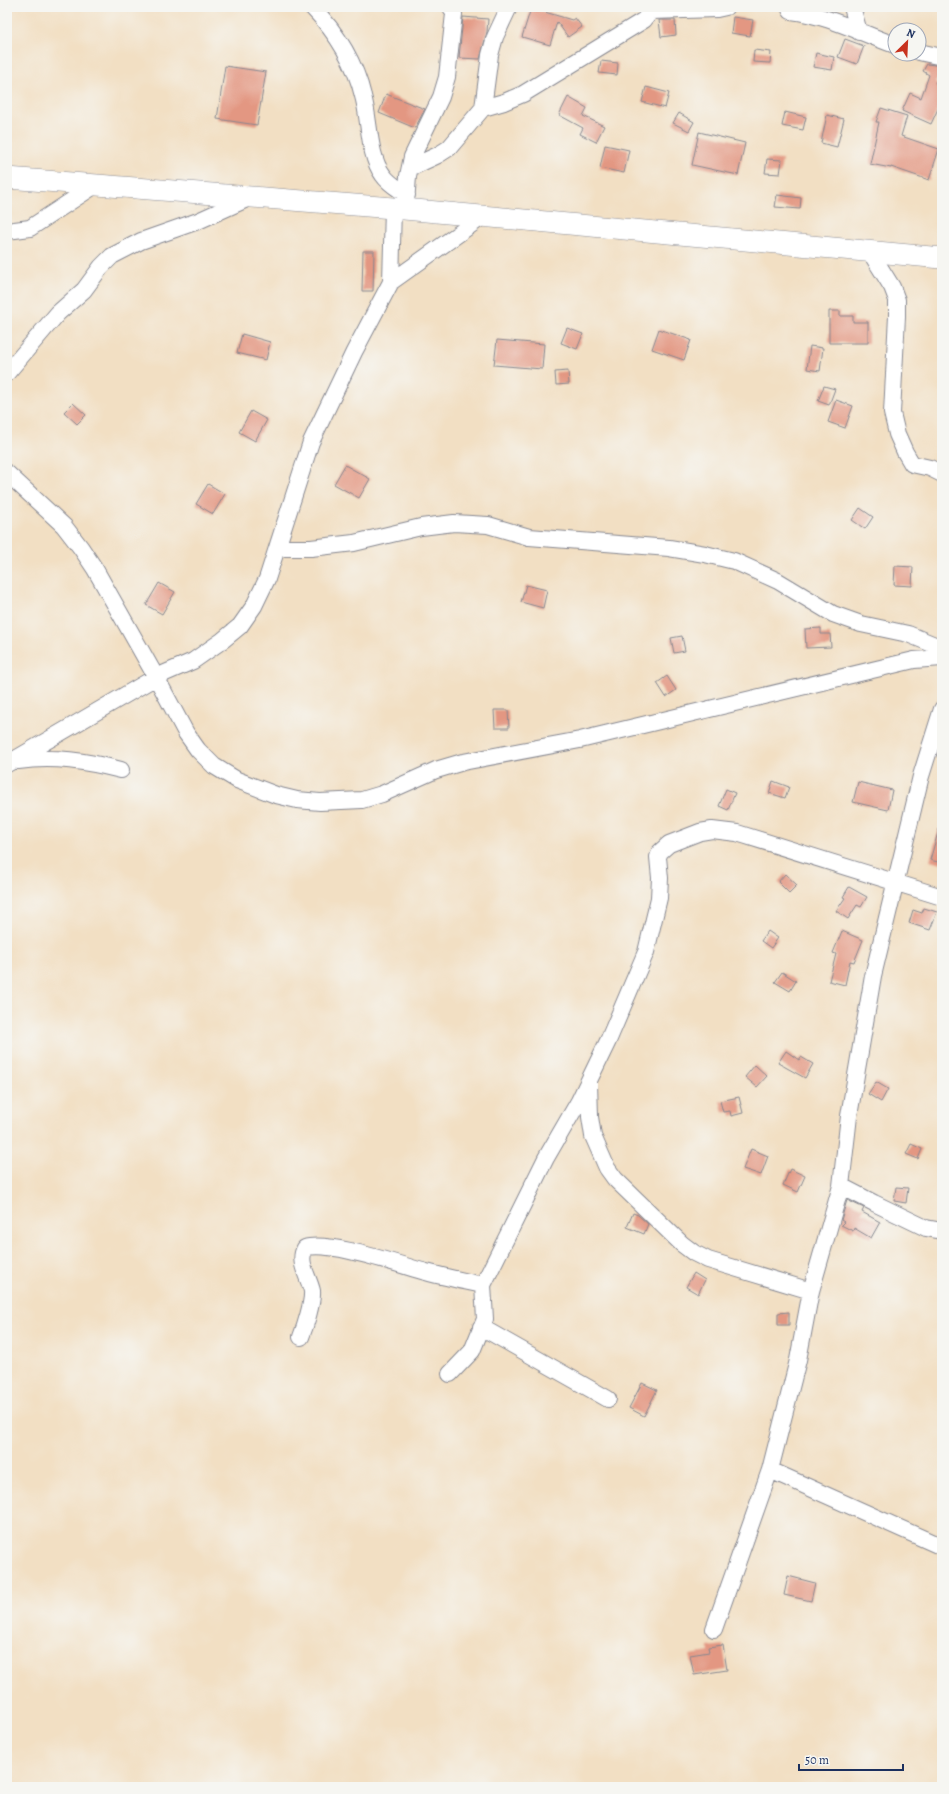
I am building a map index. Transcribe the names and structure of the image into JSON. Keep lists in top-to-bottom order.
{
  "scale_bar": "50 m",
  "north": "top right"
}
